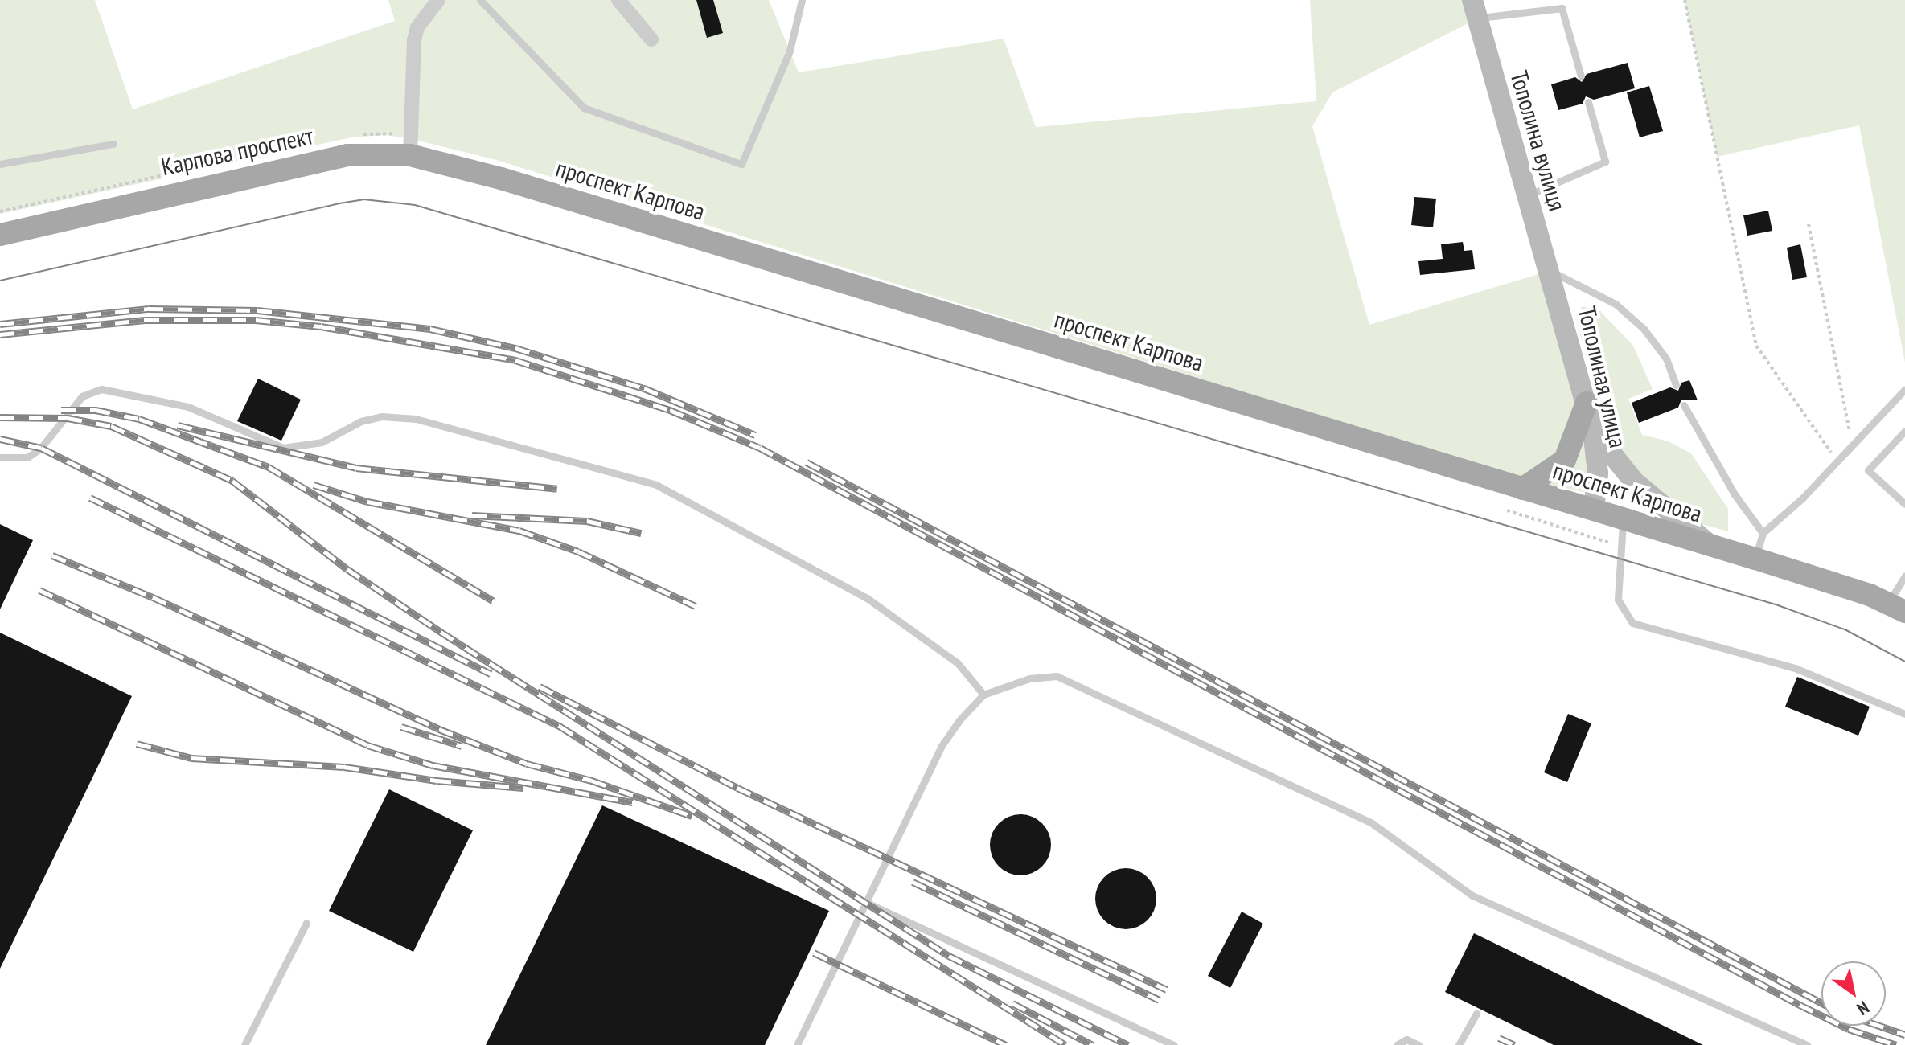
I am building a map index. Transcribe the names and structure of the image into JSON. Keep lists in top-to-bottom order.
{
  "streets": {
    "main road": [
      "Тополина вулиця",
      "Карпова проспект",
      "проспект Карпова",
      "Тополиная улица"
    ]
  },
  "crossings": [
    ["Тополина вулиця", "Тополиная улица"],
    ["Карпова проспект", "проспект Карпова"],
    ["проспект Карпова", "Тополиная улица"]
  ],
  "north": "bottom right"
}
